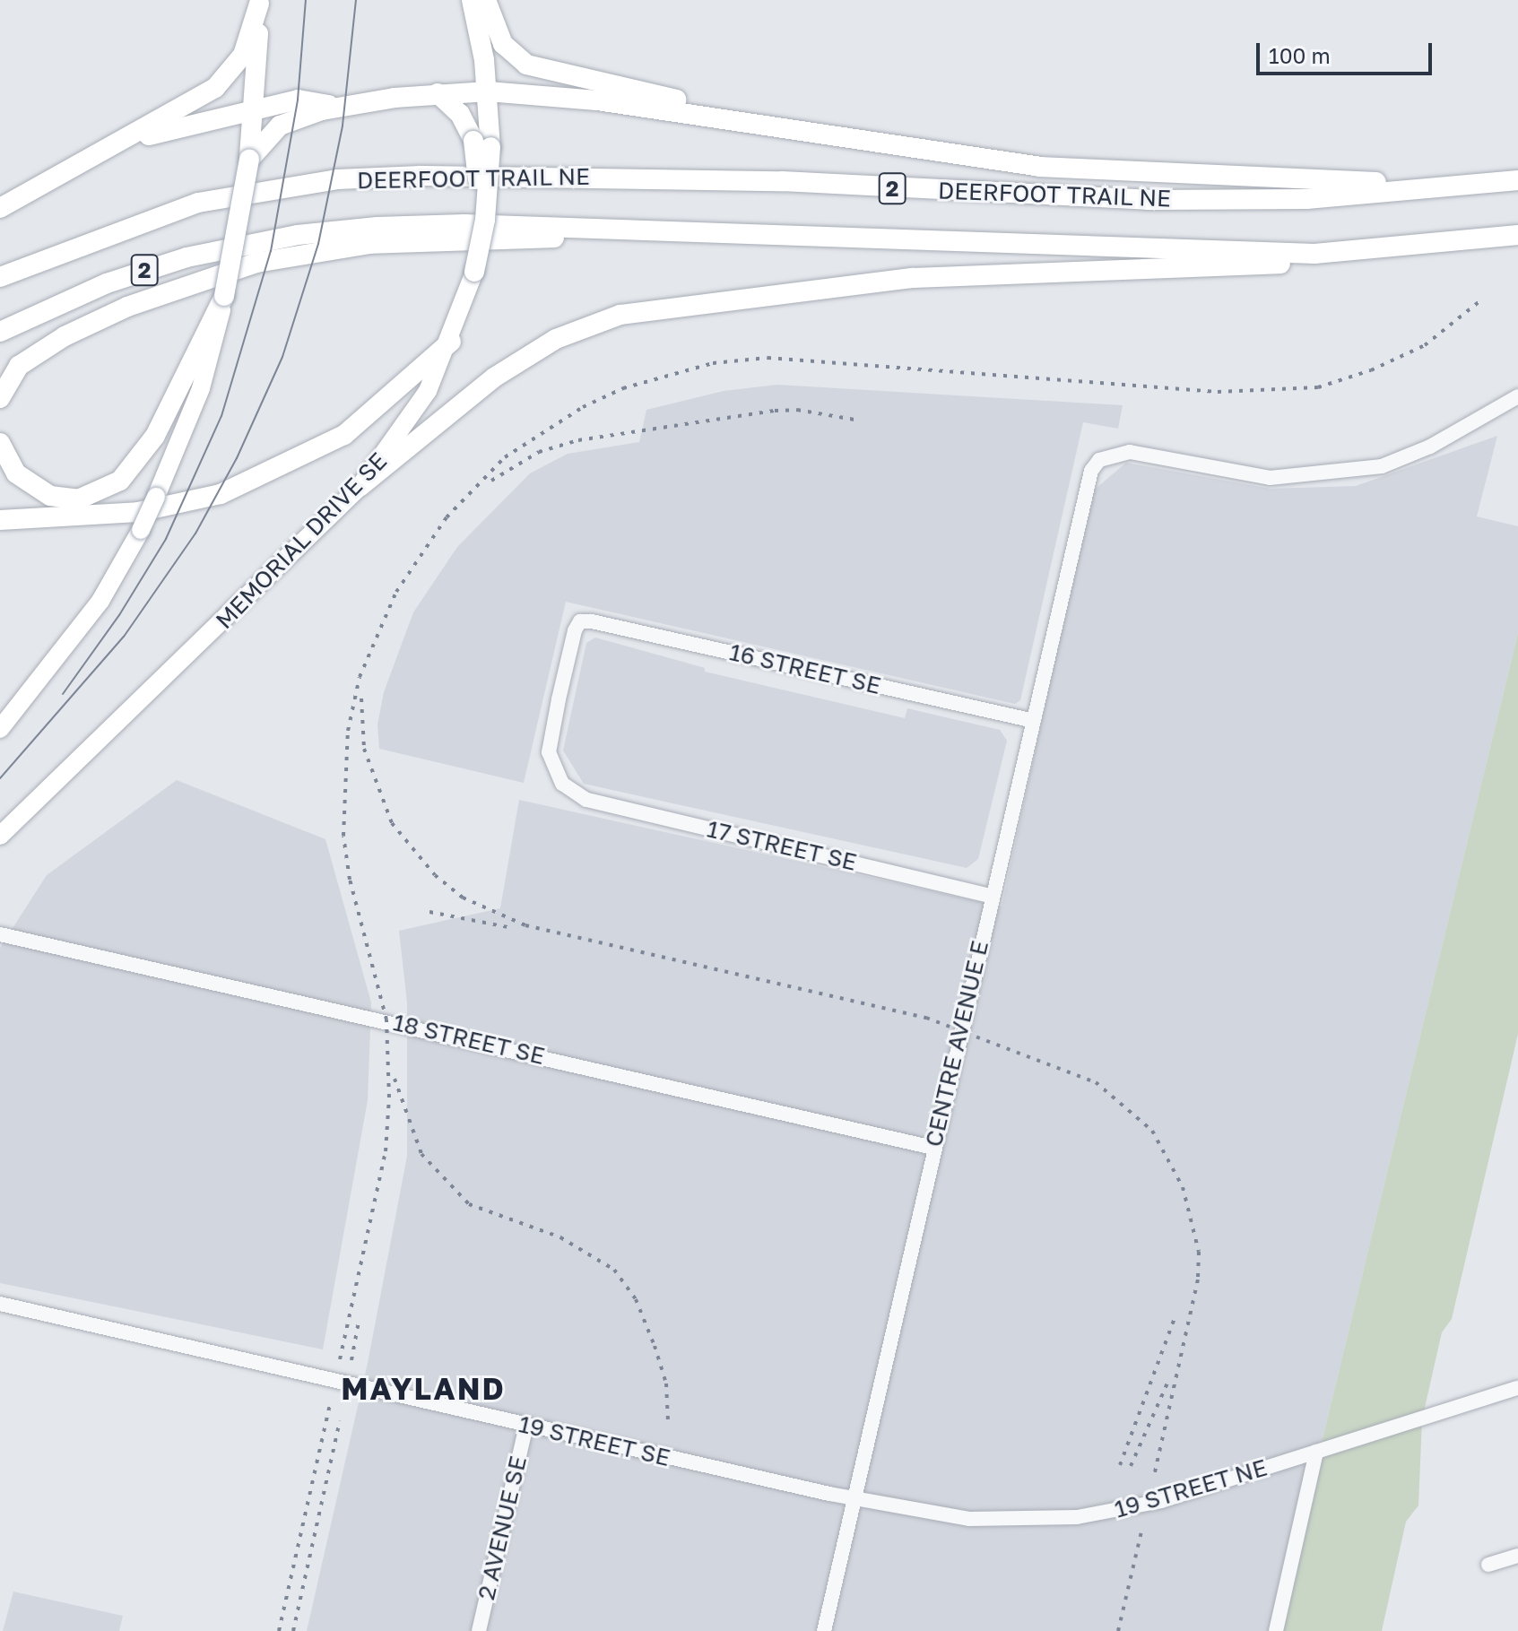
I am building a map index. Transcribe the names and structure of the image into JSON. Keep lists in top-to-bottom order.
{
  "streets": {
    "highway": ["DEERFOOT TRAIL NE", "2", "MEMORIAL DRIVE SE"],
    "street": [
      "16 STREET SE",
      "17 STREET SE",
      "18 STREET SE",
      "CENTRE AVENUE E",
      "19 STREET SE",
      "19 STREET NE",
      "2 AVENUE SE"
    ]
  },
  "crossings": [
    ["16 STREET SE", "17 STREET SE"],
    ["16 STREET SE", "CENTRE AVENUE E"],
    ["17 STREET SE", "CENTRE AVENUE E"],
    ["18 STREET SE", "CENTRE AVENUE E"],
    ["CENTRE AVENUE E", "19 STREET SE"],
    ["CENTRE AVENUE E", "19 STREET NE"],
    ["19 STREET SE", "19 STREET NE"],
    ["19 STREET SE", "2 AVENUE SE"]
  ],
  "districts": ["MAYLAND"],
  "scale_bar": "100 m"
}
